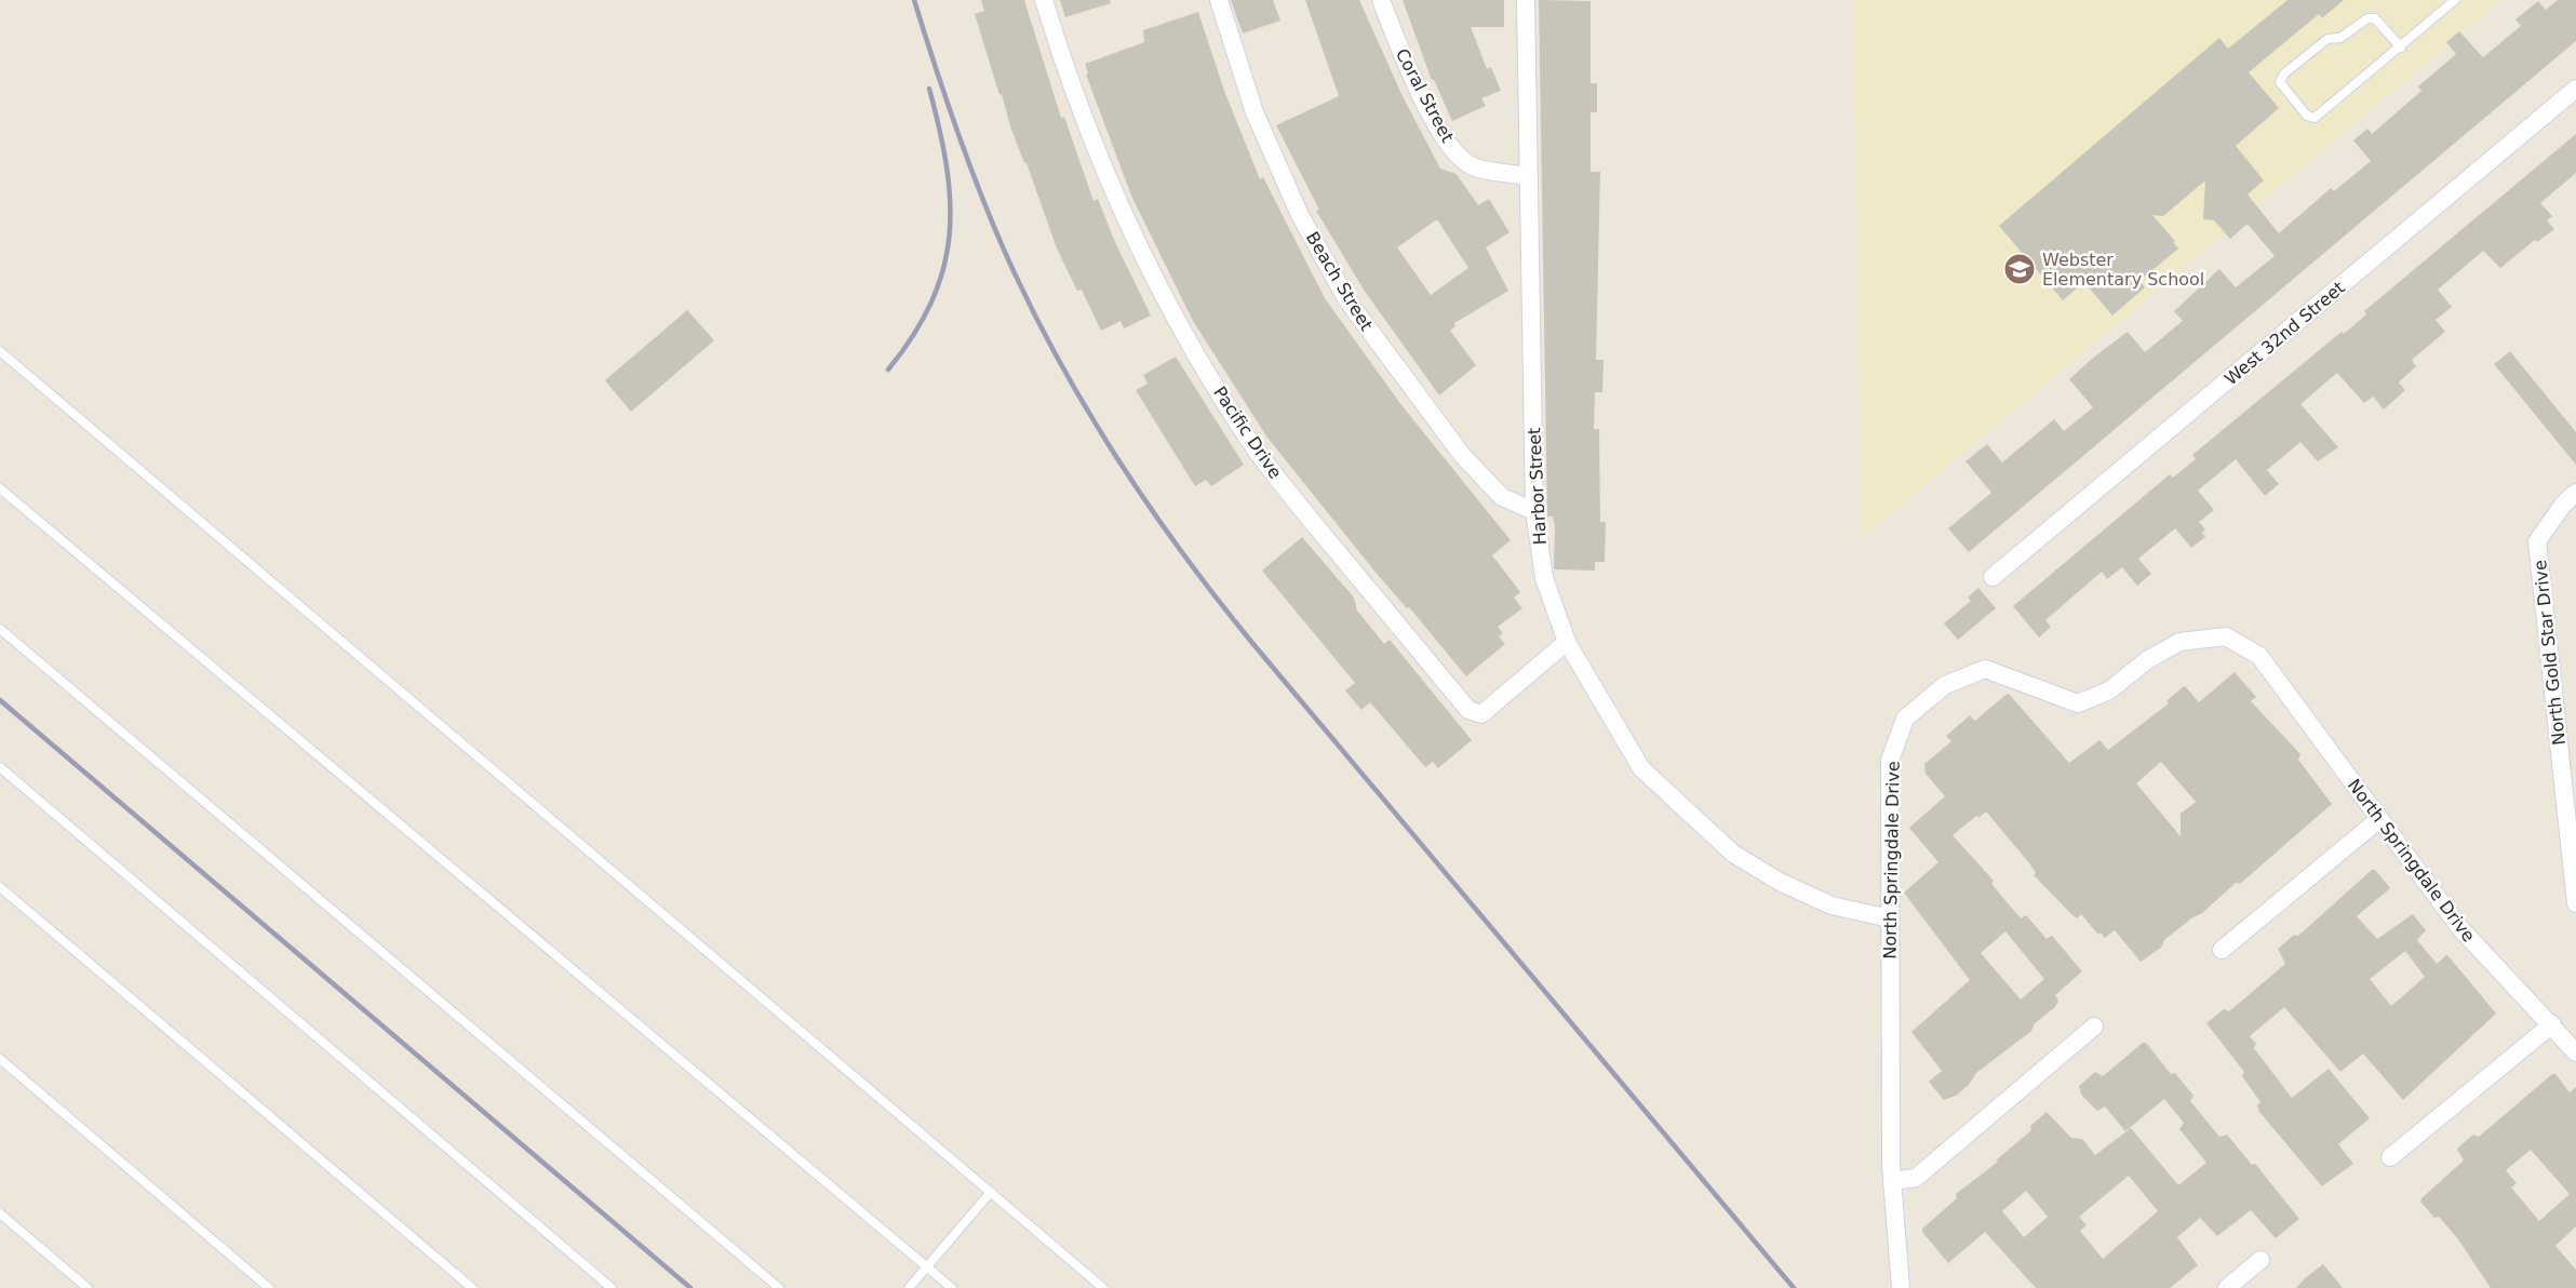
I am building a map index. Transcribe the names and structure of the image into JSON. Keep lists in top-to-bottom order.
{
  "streets": {
    "street": [
      "Coral Street",
      "Beach Street",
      "West 32nd Street",
      "Pacific Drive",
      "Harbor Street",
      "North Gold Star Drive",
      "North Springdale Drive"
    ]
  },
  "crossings": [
    ["Coral Street", "Harbor Street"],
    ["Beach Street", "Harbor Street"],
    ["Pacific Drive", "Harbor Street"],
    ["Harbor Street", "North Springdale Drive"]
  ],
  "places": {
    "school or university": ["Webster Elementary School"]
  }
}
